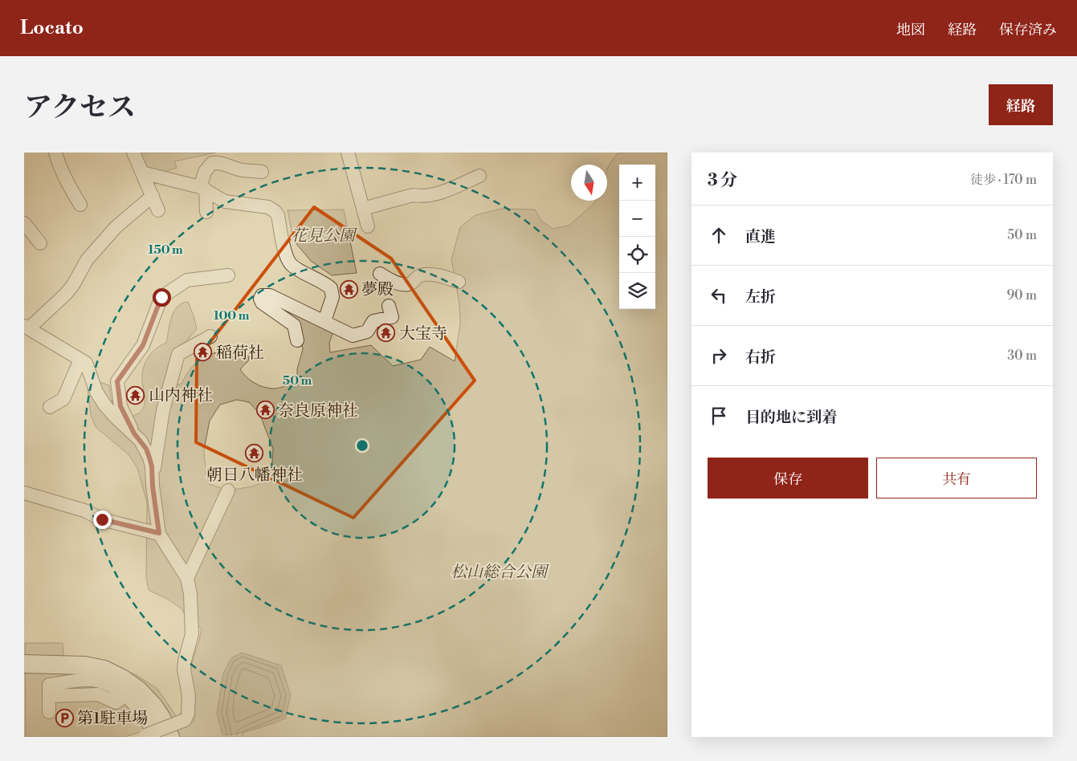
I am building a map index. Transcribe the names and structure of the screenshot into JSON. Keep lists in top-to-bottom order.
{
  "parks": ["花見公園", "松山総合公園"],
  "places": {
    "temple": [
      "夢殿",
      "大宝寺",
      "稲荷社",
      "山内神社",
      "奈良原神社",
      "朝日八幡神社"
    ],
    "parking": ["第1駐車場"]
  },
  "north": "bottom",
  "page": {
    "header": "Locato",
    "nav": ["地図", "経路", "保存済み"],
    "title": "アクセス",
    "buttons": [
      "経路",
      ["保存", "共有"]
    ],
    "heading": ["3 分", "徒歩 · 170 m"],
    "map_buttons": ["+", "−"],
    "list": [
      ["直進", "50 m"],
      ["左折", "90 m"],
      ["右折", "30 m"],
      "目的地に到着"
    ]
  },
  "rings": ["150 m", "100 m", "50 m"]
}
